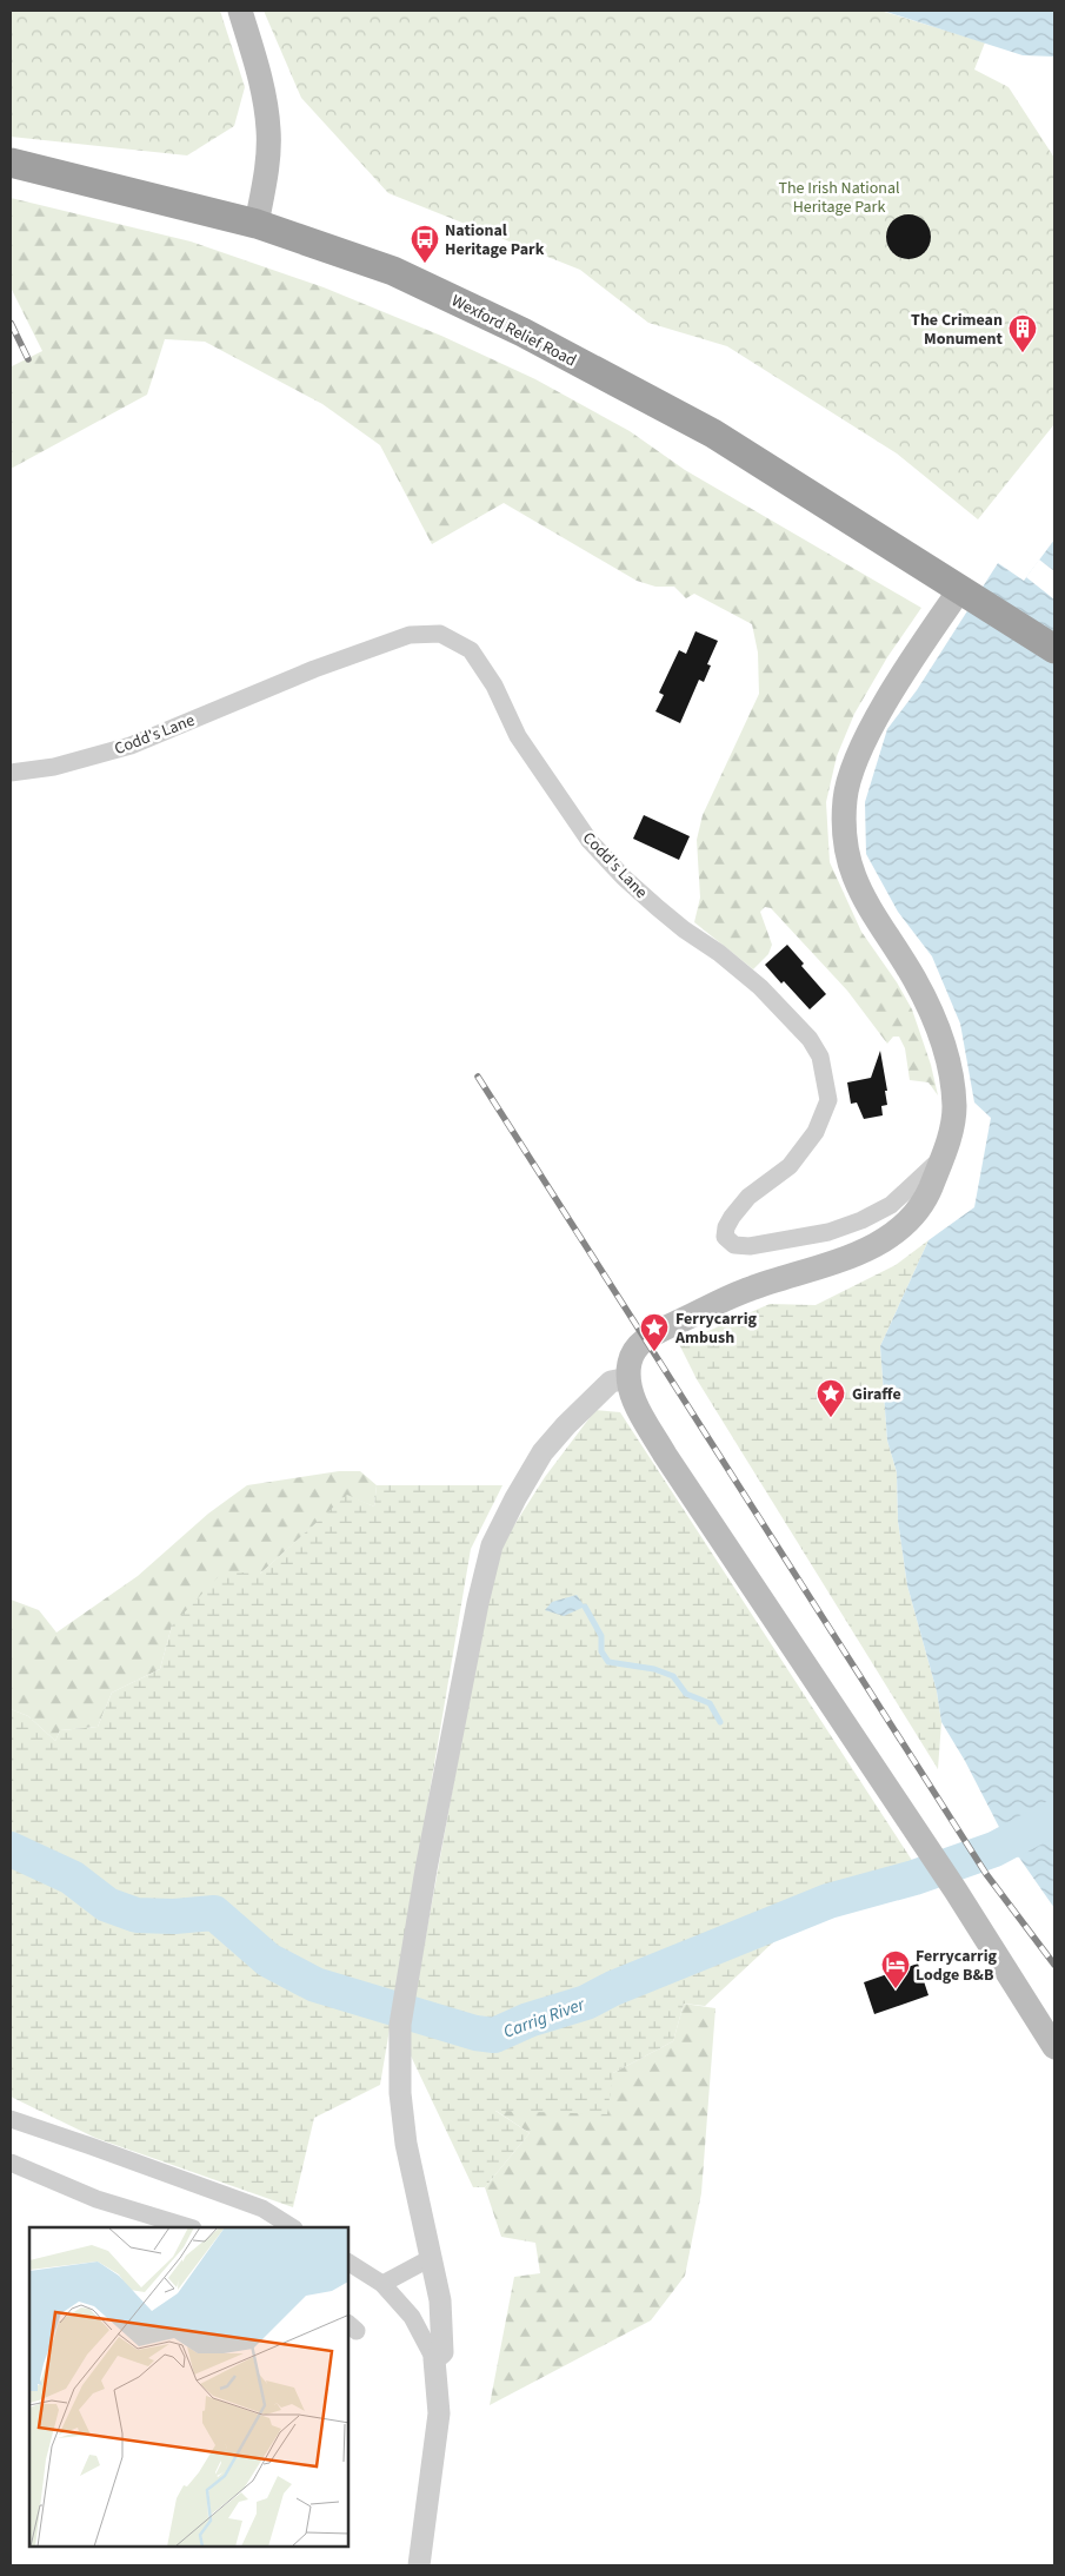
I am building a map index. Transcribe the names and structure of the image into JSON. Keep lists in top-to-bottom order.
{
  "streets": {
    "highway": ["Wexford Relief Road"],
    "street": ["Codd's Lane"]
  },
  "water": ["Carrig River"],
  "parks": ["The Irish National Heritage Park"],
  "places": {
    "bus stop": ["National Heritage Park"],
    "building": ["The Crimean Monument"],
    "place": ["Ferrycarrig Ambush", "Giraffe"],
    "hotel": ["Ferrycarrig Lodge B&B"]
  }
}
